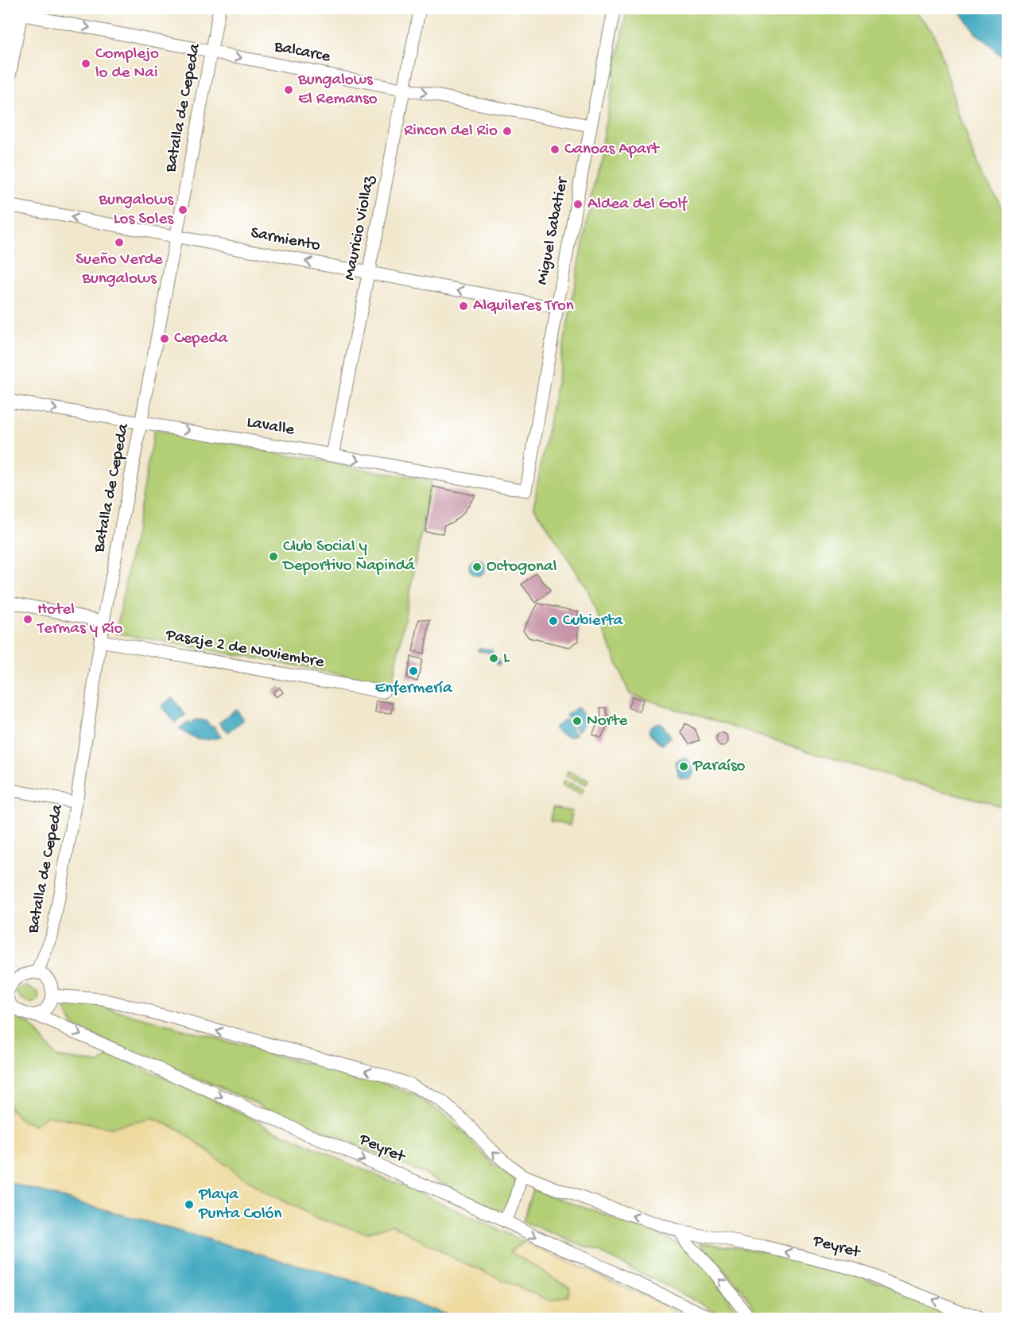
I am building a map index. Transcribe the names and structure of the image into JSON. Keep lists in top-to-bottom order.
{
  "streets": {
    "street": [
      "Balcarce",
      "Batalla de Cepeda",
      "Mauricio Viollaz",
      "Miguel Sabatier",
      "Sarmiento",
      "Lavalle",
      "Pasaje 2 de Noviembre",
      "Peyret"
    ]
  },
  "crossings": [
    ["Balcarce", "Batalla de Cepeda"],
    ["Balcarce", "Mauricio Viollaz"],
    ["Balcarce", "Miguel Sabatier"],
    ["Batalla de Cepeda", "Sarmiento"],
    ["Batalla de Cepeda", "Lavalle"],
    ["Batalla de Cepeda", "Pasaje 2 de Noviembre"],
    ["Mauricio Viollaz", "Sarmiento"],
    ["Mauricio Viollaz", "Lavalle"],
    ["Miguel Sabatier", "Sarmiento"],
    ["Miguel Sabatier", "Lavalle"]
  ],
  "one_way": ["Balcarce", "Sarmiento", "Lavalle"],
  "places": [
    "Complejo lo de Nai",
    "Bungalows El Remanso",
    "Rincon del Rio",
    "Canoas Apart",
    "Aldea del Golf",
    "Bungalows Los Soles",
    "Sueño Verde Bungalows",
    "Alquileres Tron",
    "Cepeda",
    "Club Social y Deportivo Ñapindá",
    "Octogonal",
    "Hotel Termas y Río",
    "Cubierta",
    "L",
    "Enfermería",
    "Norte",
    "Paraíso",
    "Playa Punta Colón"
  ]
}
